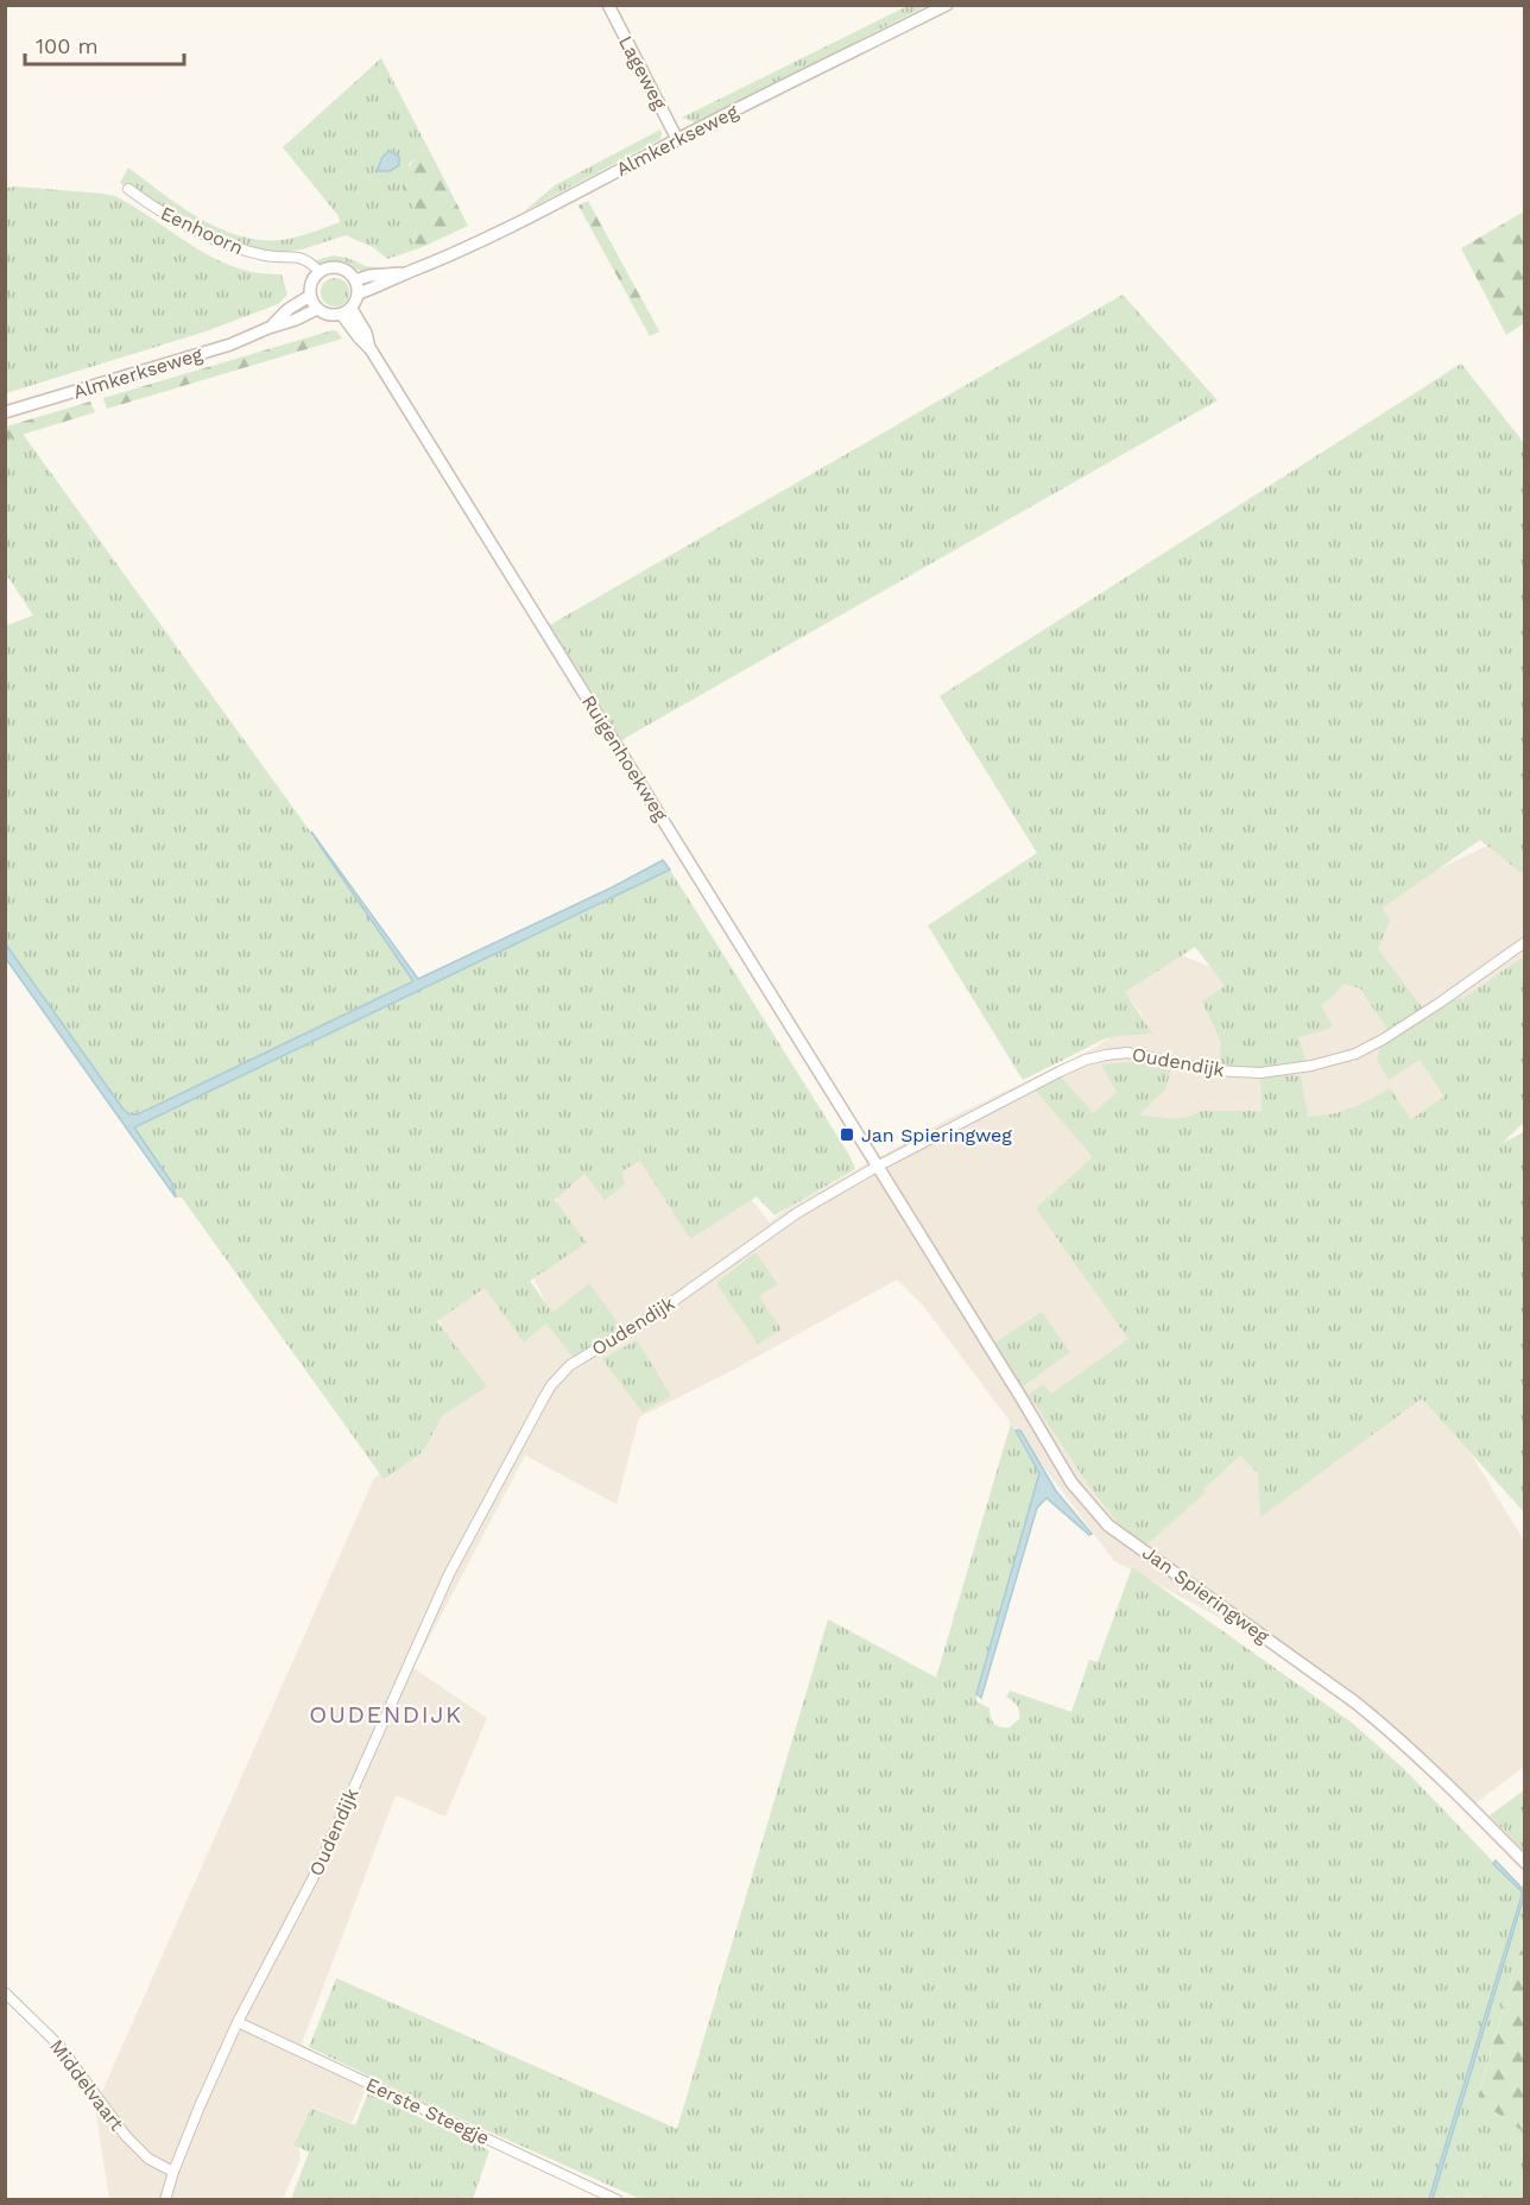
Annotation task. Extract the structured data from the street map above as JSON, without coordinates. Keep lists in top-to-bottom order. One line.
{"streets":{"street":["Lageweg","Almkerkseweg","Eenhoorn","Ruigenhoekweg","Oudendijk","Jan Spieringweg","Middelvaart","Eerste Steegje"]},"crossings":[["Lageweg","Almkerkseweg"],["Almkerkseweg","Eenhoorn"],["Almkerkseweg","Ruigenhoekweg"],["Eenhoorn","Ruigenhoekweg"],["Ruigenhoekweg","Oudendijk"],["Ruigenhoekweg","Jan Spieringweg"],["Oudendijk","Jan Spieringweg"],["Oudendijk","Middelvaart"],["Oudendijk","Eerste Steegje"]],"districts":["OUDENDIJK"],"places":{"transit":["Jan Spieringweg"]},"scale_bar":"100 m"}
